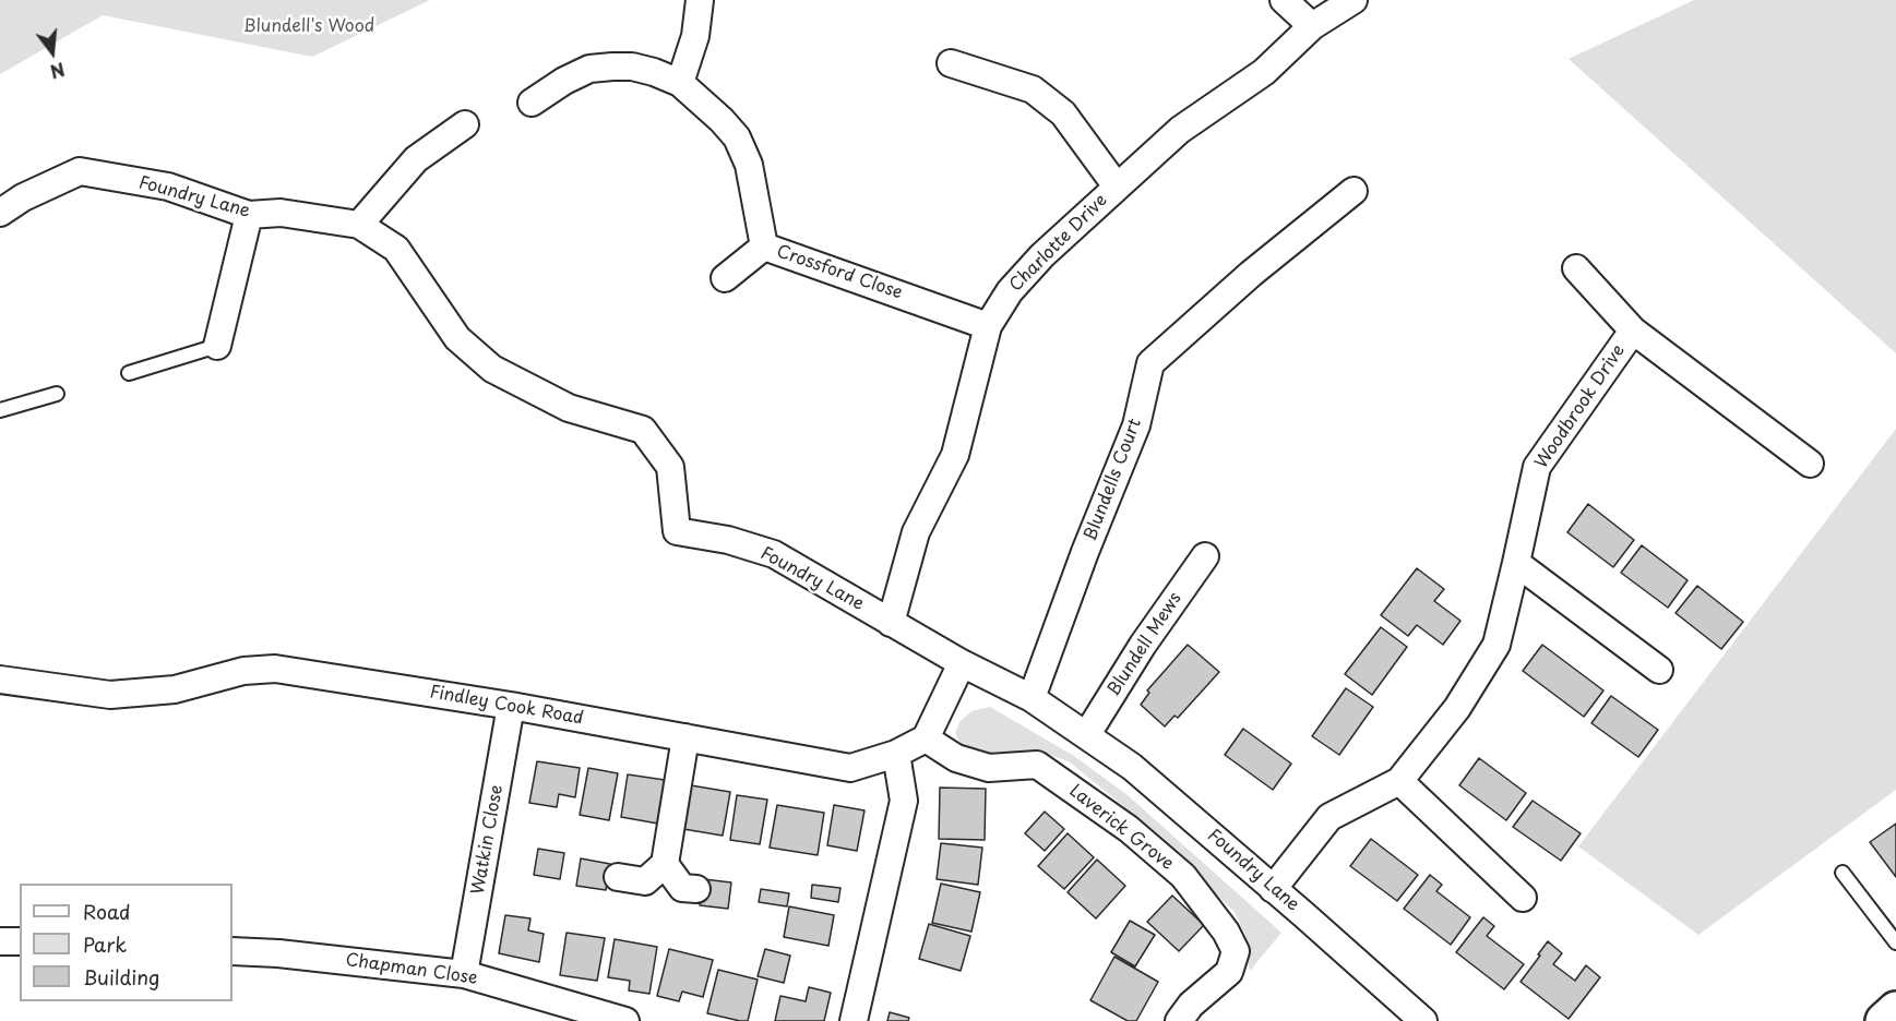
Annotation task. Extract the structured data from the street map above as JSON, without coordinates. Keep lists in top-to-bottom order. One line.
{"streets":{"street":["Foundry Lane","Charlotte Drive","Crossford Close","Woodbrook Drive","Blundells Court","Blundell Mews","Findley Cook Road","Laverick Grove","Watkin Close","Chapman Close"]},"crossings":[["Foundry Lane","Charlotte Drive"],["Foundry Lane","Woodbrook Drive"],["Foundry Lane","Blundells Court"],["Foundry Lane","Blundell Mews"],["Charlotte Drive","Crossford Close"],["Findley Cook Road","Laverick Grove"],["Findley Cook Road","Watkin Close"],["Watkin Close","Chapman Close"]],"parks":["Blundell's Wood"],"legend":["Road","Park","Building"],"north":"bottom"}
